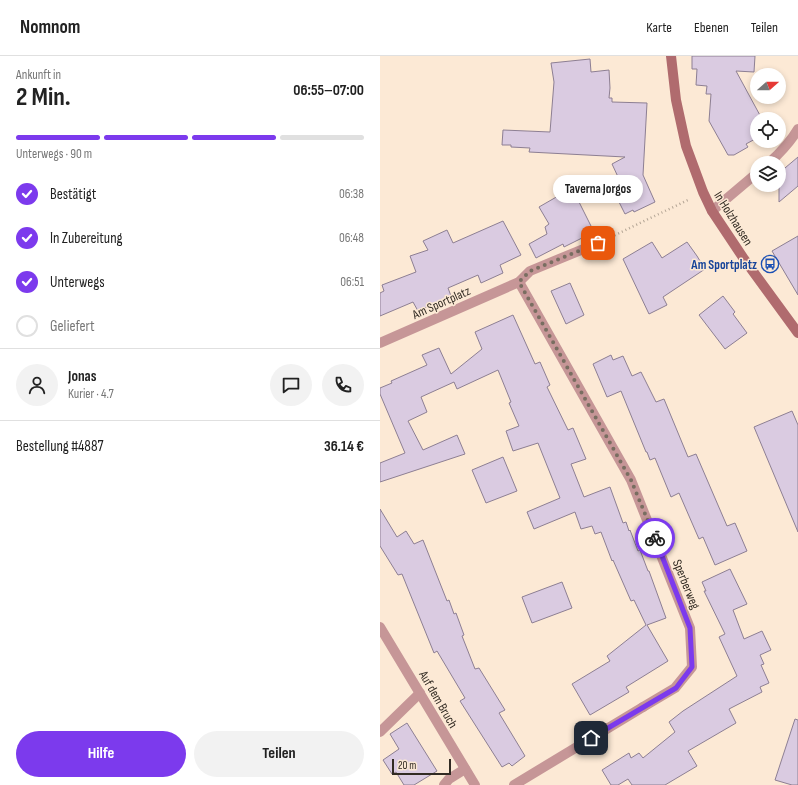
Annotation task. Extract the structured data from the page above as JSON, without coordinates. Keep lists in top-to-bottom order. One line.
{"streets":{"street":["In Holzhausen","Am Sportplatz","Sperberweg","Auf dem Bruch"]},"crossings":[["Am Sportplatz","Sperberweg"]],"places":{"other":["Taverna Jorgos"],"bus stop":["Am Sportplatz"]},"scale_bar":"20 m","north":"right","page":{"header":"Nomnom","nav":["Karte","Ebenen","Teilen"],"heading":["2 Min.","Ankunft in","06:55–07:00"],"panel":["Jonas","Kurier · 4.7","Bestellung #4887","36.14 €"],"bar":"Unterwegs · 90 m","list":[["Bestätigt","06:38"],["In Zubereitung","06:48"],["Unterwegs","06:51"],"Geliefert"],"bubble":"Taverna Jorgos","buttons":["Hilfe","Teilen"],"scale":"20 m"}}
